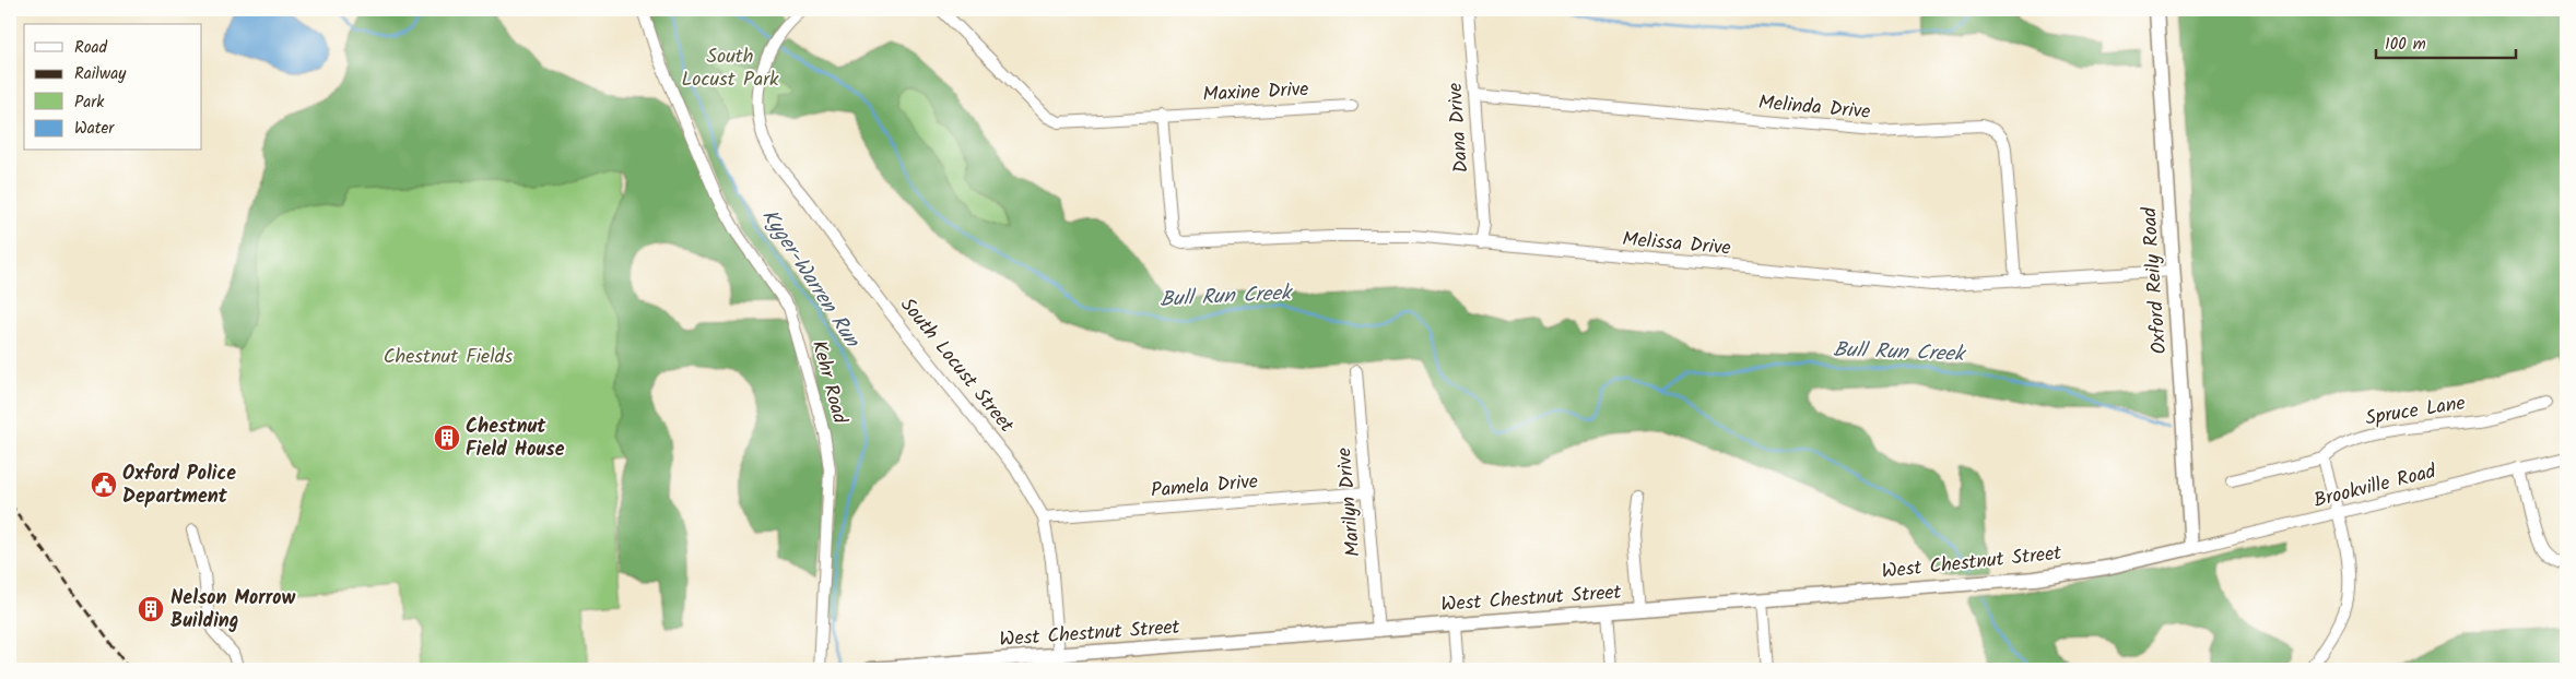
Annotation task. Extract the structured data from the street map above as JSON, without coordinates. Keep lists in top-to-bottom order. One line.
{"streets":{"main road":["Oxford Reily Road","West Chestnut Street"],"street":["Maxine Drive","Melinda Drive","Dana Drive","Melissa Drive","South Locust Street","Kehr Road","Spruce Lane","Pamela Drive","Brookville Road","Marilyn Drive"]},"crossings":[["Maxine Drive","Melissa Drive"],["Melinda Drive","Dana Drive"],["Melinda Drive","Melissa Drive"],["Dana Drive","Melissa Drive"],["Melissa Drive","Oxford Reily Road"],["Oxford Reily Road","Brookville Road"],["Oxford Reily Road","West Chestnut Street"],["South Locust Street","Pamela Drive"],["South Locust Street","West Chestnut Street"],["Pamela Drive","Marilyn Drive"],["Brookville Road","West Chestnut Street"],["Marilyn Drive","West Chestnut Street"]],"water":["Kyger-Warren Run","Bull Run Creek"],"parks":["South Locust Park","Chestnut Fields"],"places":{"building":["Chestnut Field House","Nelson Morrow Building"],"public building":["Oxford Police Department"]},"legend":["Road","Railway","Park","Water"],"scale_bar":"100 m"}
